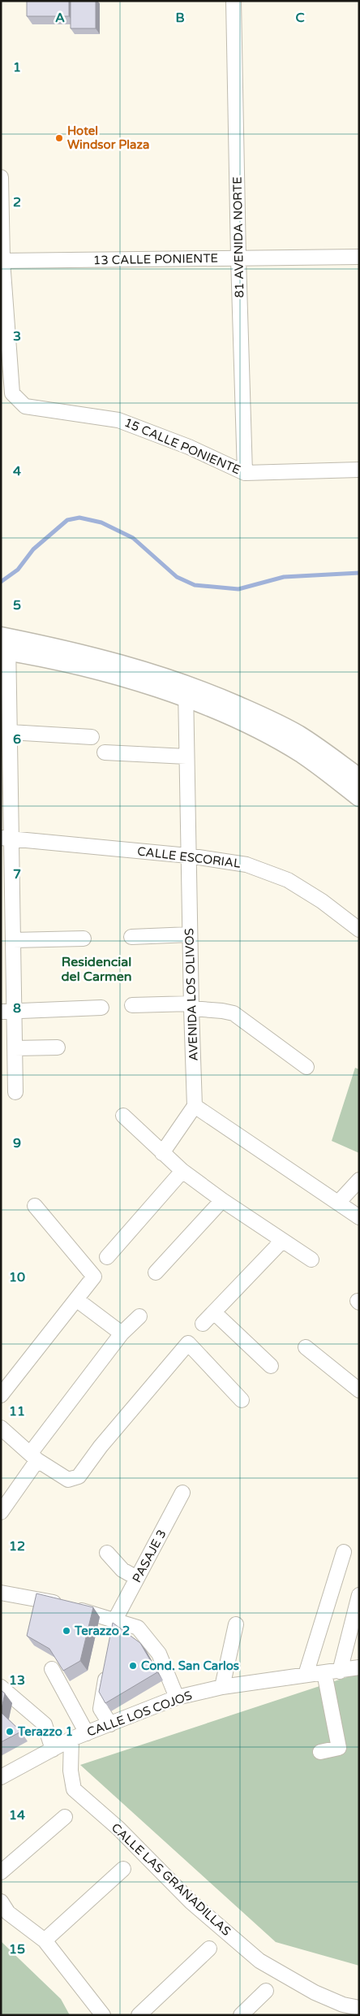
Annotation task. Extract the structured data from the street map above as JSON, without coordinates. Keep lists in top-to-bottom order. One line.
{"streets":{"street":["81 AVENIDA NORTE","13 CALLE PONIENTE","15 CALLE PONIENTE","CALLE ESCORIAL","AVENIDA LOS OLIVOS","PASAJE 3","CALLE LOS COJOS","CALLE LAS GRANADILLAS"]},"crossings":[["81 AVENIDA NORTE","13 CALLE PONIENTE"],["81 AVENIDA NORTE","15 CALLE PONIENTE"],["13 CALLE PONIENTE","15 CALLE PONIENTE"],["CALLE ESCORIAL","AVENIDA LOS OLIVOS"],["CALLE LOS COJOS","CALLE LAS GRANADILLAS"]],"districts":["Residencial del Carmen"],"places":["Hotel Windsor Plaza","Terazzo 2","Cond. San Carlos","Terazzo 1"],"grid":{"columns":["A","B","C"],"rows":["1","2","3","4","5","6","7","8","9","10","11","12","13","14","15"]}}
